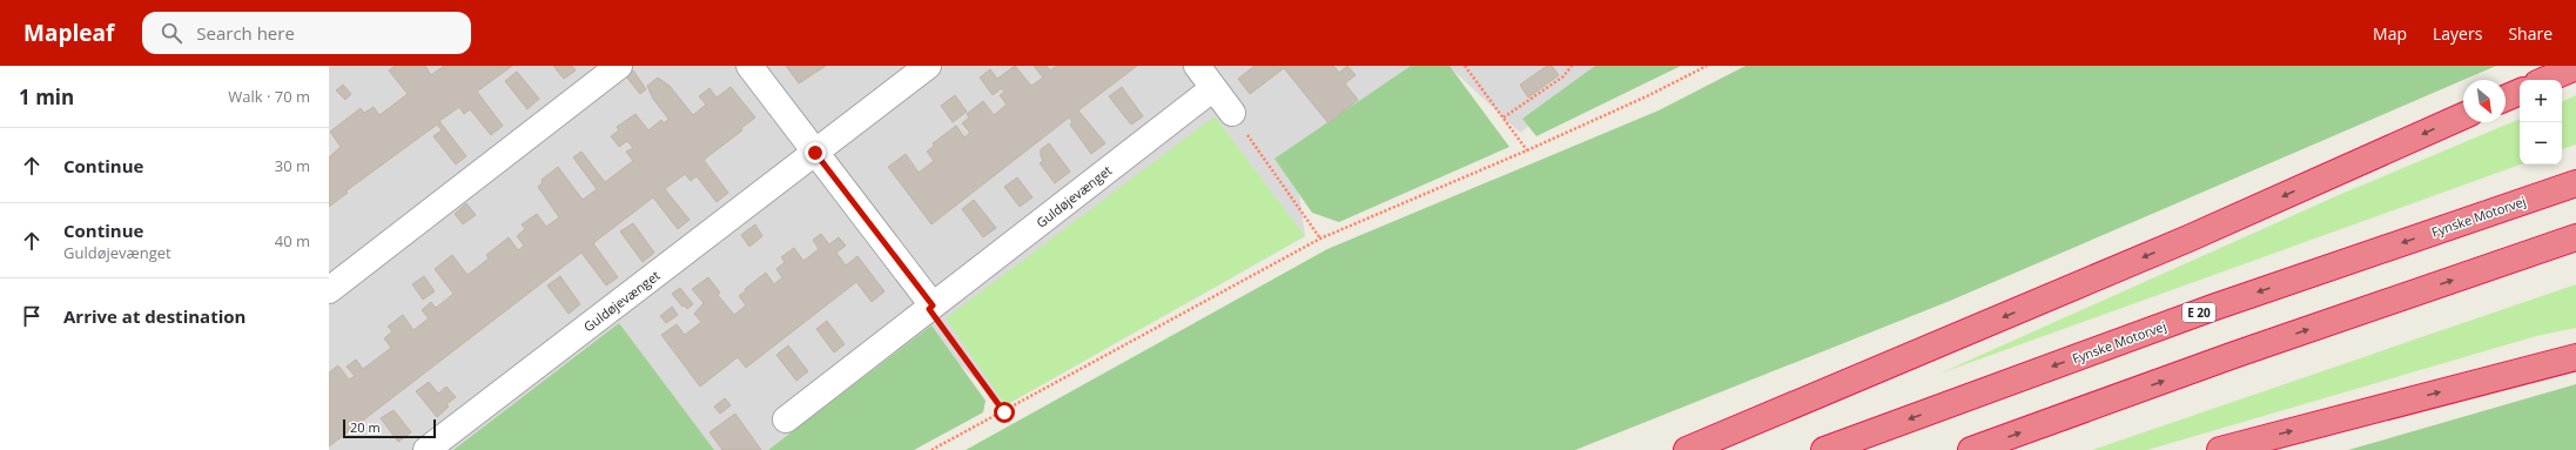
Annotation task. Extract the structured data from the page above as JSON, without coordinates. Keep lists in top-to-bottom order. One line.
{"streets":{"highway":["Fynske Motorvej","E 20"],"street":["Guldøjevænget"]},"scale_bar":"20 m","north":"bottom right","page":{"header":"Mapleaf","search":"Search here","nav":["Map","Layers","Share"],"heading":["1 min","Walk · 70 m"],"map_buttons":["+","−"],"list":[["Continue","30 m"],["Continue","Guldøjevænget","40 m"],"Arrive at destination"],"scale":"20 m"}}
